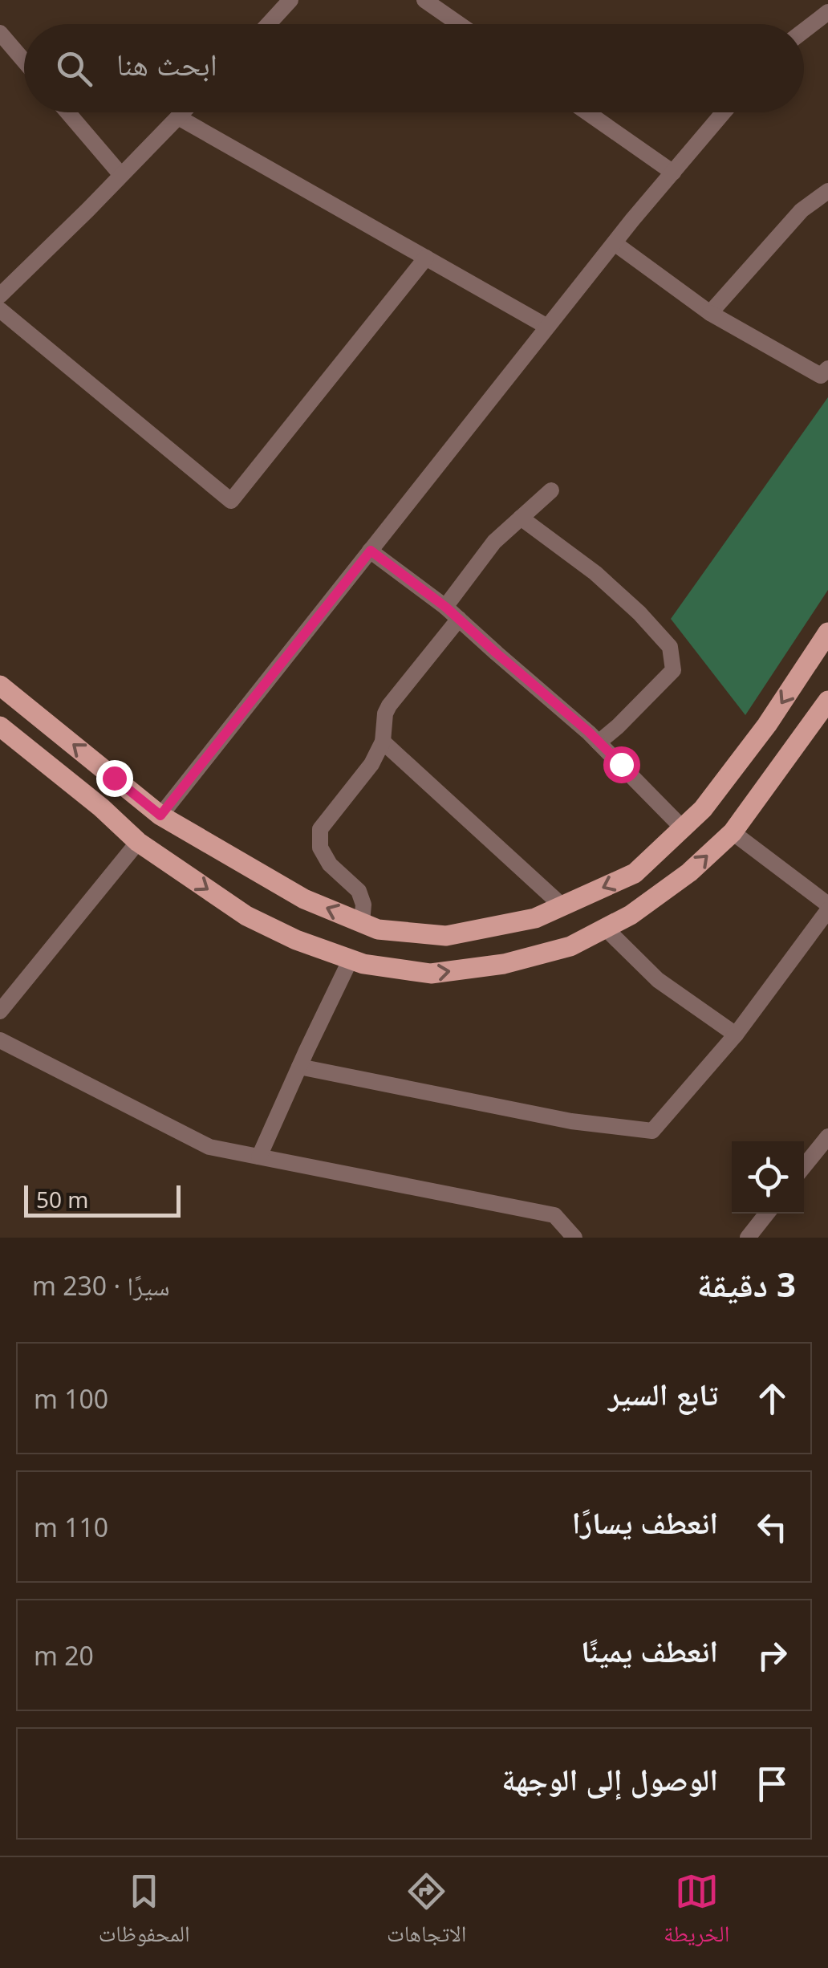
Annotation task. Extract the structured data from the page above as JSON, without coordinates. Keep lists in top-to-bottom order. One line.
{"scale_bar":"50 m","page":{"search":"ابحث هنا","scale":"50 m","heading":["3 دقيقة","سيرًا · 230 m"],"list":[["تابع السير","100 m"],["انعطف يسارًا","110 m"],["انعطف يمينًا","20 m"],"الوصول إلى الوجهة"],"nav":["الخريطة","الاتجاهات","المحفوظات"]}}
